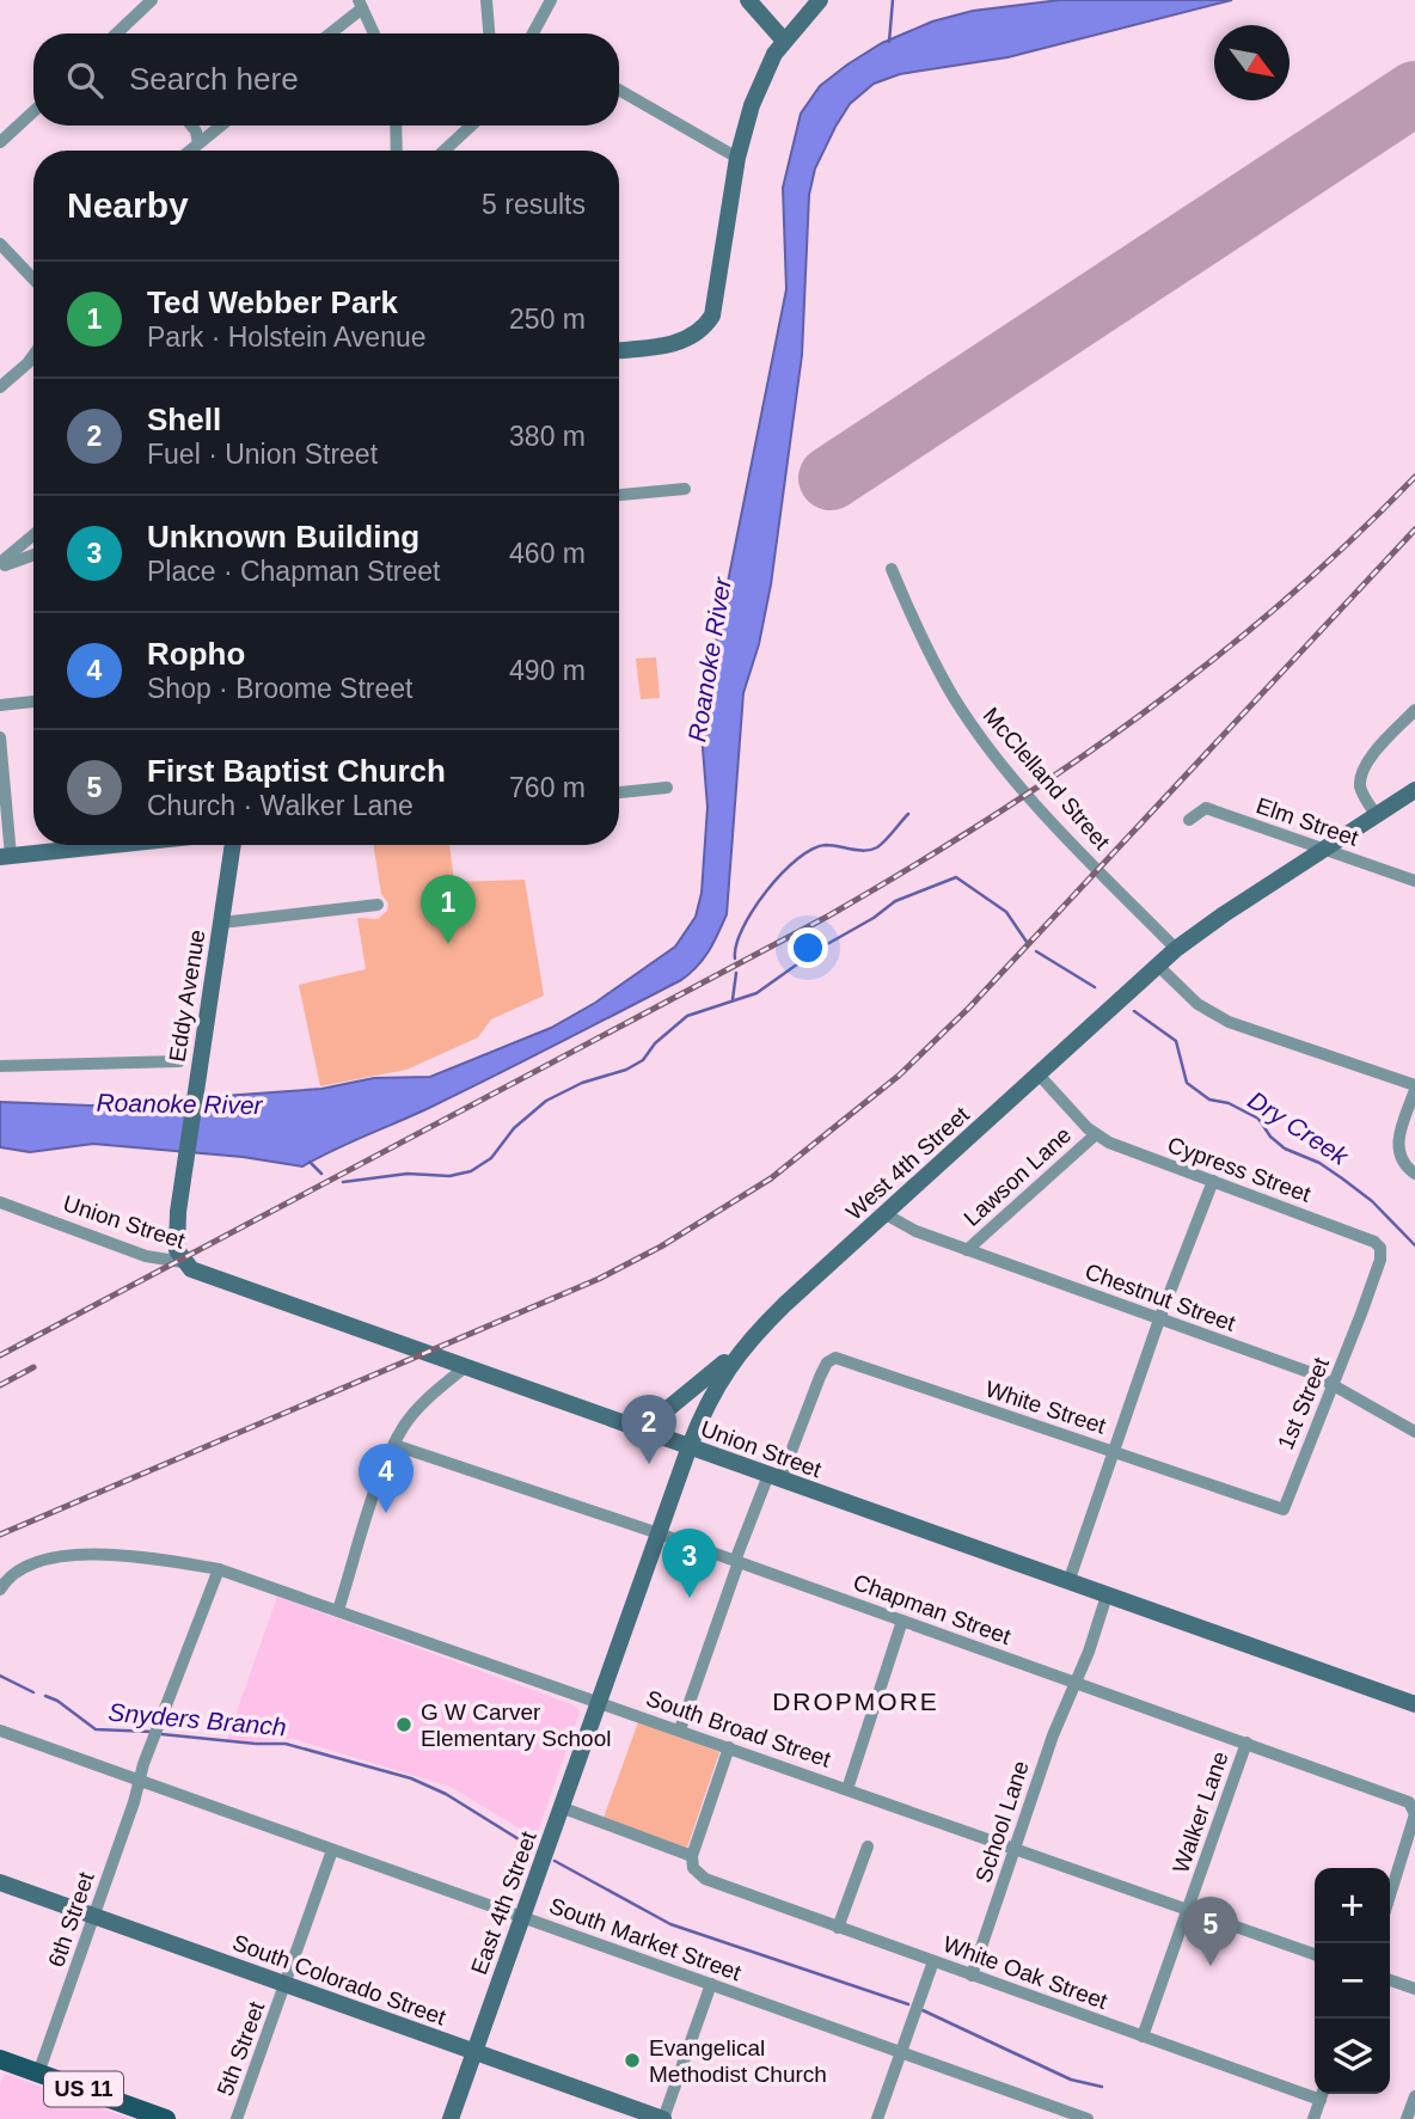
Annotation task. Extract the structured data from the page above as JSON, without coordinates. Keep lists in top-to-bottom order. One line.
{"streets":{"main road":["US 11"],"street":["McClelland Street","Elm Street","Eddy Avenue","West 4th Street","Cypress Street","Lawson Lane","Union Street","Chestnut Street","1st Street","White Street","Chapman Street","South Broad Street","Walker Lane","School Lane","East 4th Street","6th Street","South Market Street","White Oak Street","South Colorado Street","5th Street"]},"crossings":[["McClelland Street","West 4th Street"],["Elm Street","West 4th Street"],["Eddy Avenue","Union Street"],["West 4th Street","Cypress Street"],["West 4th Street","Union Street"],["West 4th Street","Chestnut Street"],["West 4th Street","Chapman Street"],["West 4th Street","South Broad Street"],["West 4th Street","East 4th Street"],["Cypress Street","Lawson Lane"],["Cypress Street","1st Street"],["Lawson Lane","Chestnut Street"],["Union Street","White Street"],["Union Street","School Lane"],["Chestnut Street","1st Street"],["1st Street","White Street"],["White Street","Chapman Street"],["White Street","South Broad Street"],["Chapman Street","Walker Lane"],["Chapman Street","School Lane"],["South Broad Street","Walker Lane"],["South Broad Street","School Lane"],["South Broad Street","East 4th Street"],["South Broad Street","6th Street"],["Walker Lane","White Oak Street"],["School Lane","White Oak Street"],["East 4th Street","South Market Street"],["East 4th Street","South Colorado Street"],["6th Street","South Market Street"],["6th Street","South Colorado Street"],["6th Street","US 11"],["South Market Street","5th Street"],["South Colorado Street","5th Street"]],"districts":["DROPMORE"],"water":["Roanoke River","Dry Creek","Snyders Branch"],"places":["G W Carver Elementary School","Evangelical Methodist Church"],"north":"bottom right","page":{"search":"Search here","heading":["Nearby","5 results"],"list":[{"mark":"1","name":"Ted Webber Park","note":"Park · Holstein Avenue","value":"250 m"},{"mark":"2","name":"Shell","note":"Fuel · Union Street","value":"380 m"},{"mark":"3","name":"Unknown Building","note":"Place · Chapman Street","value":"460 m"},{"mark":"4","name":"Ropho","note":"Shop · Broome Street","value":"490 m"},{"mark":"5","name":"First Baptist Church","note":"Church · Walker Lane","value":"760 m"}],"pins":["1","2","4","3","5"],"map_buttons":["+","−"]}}
